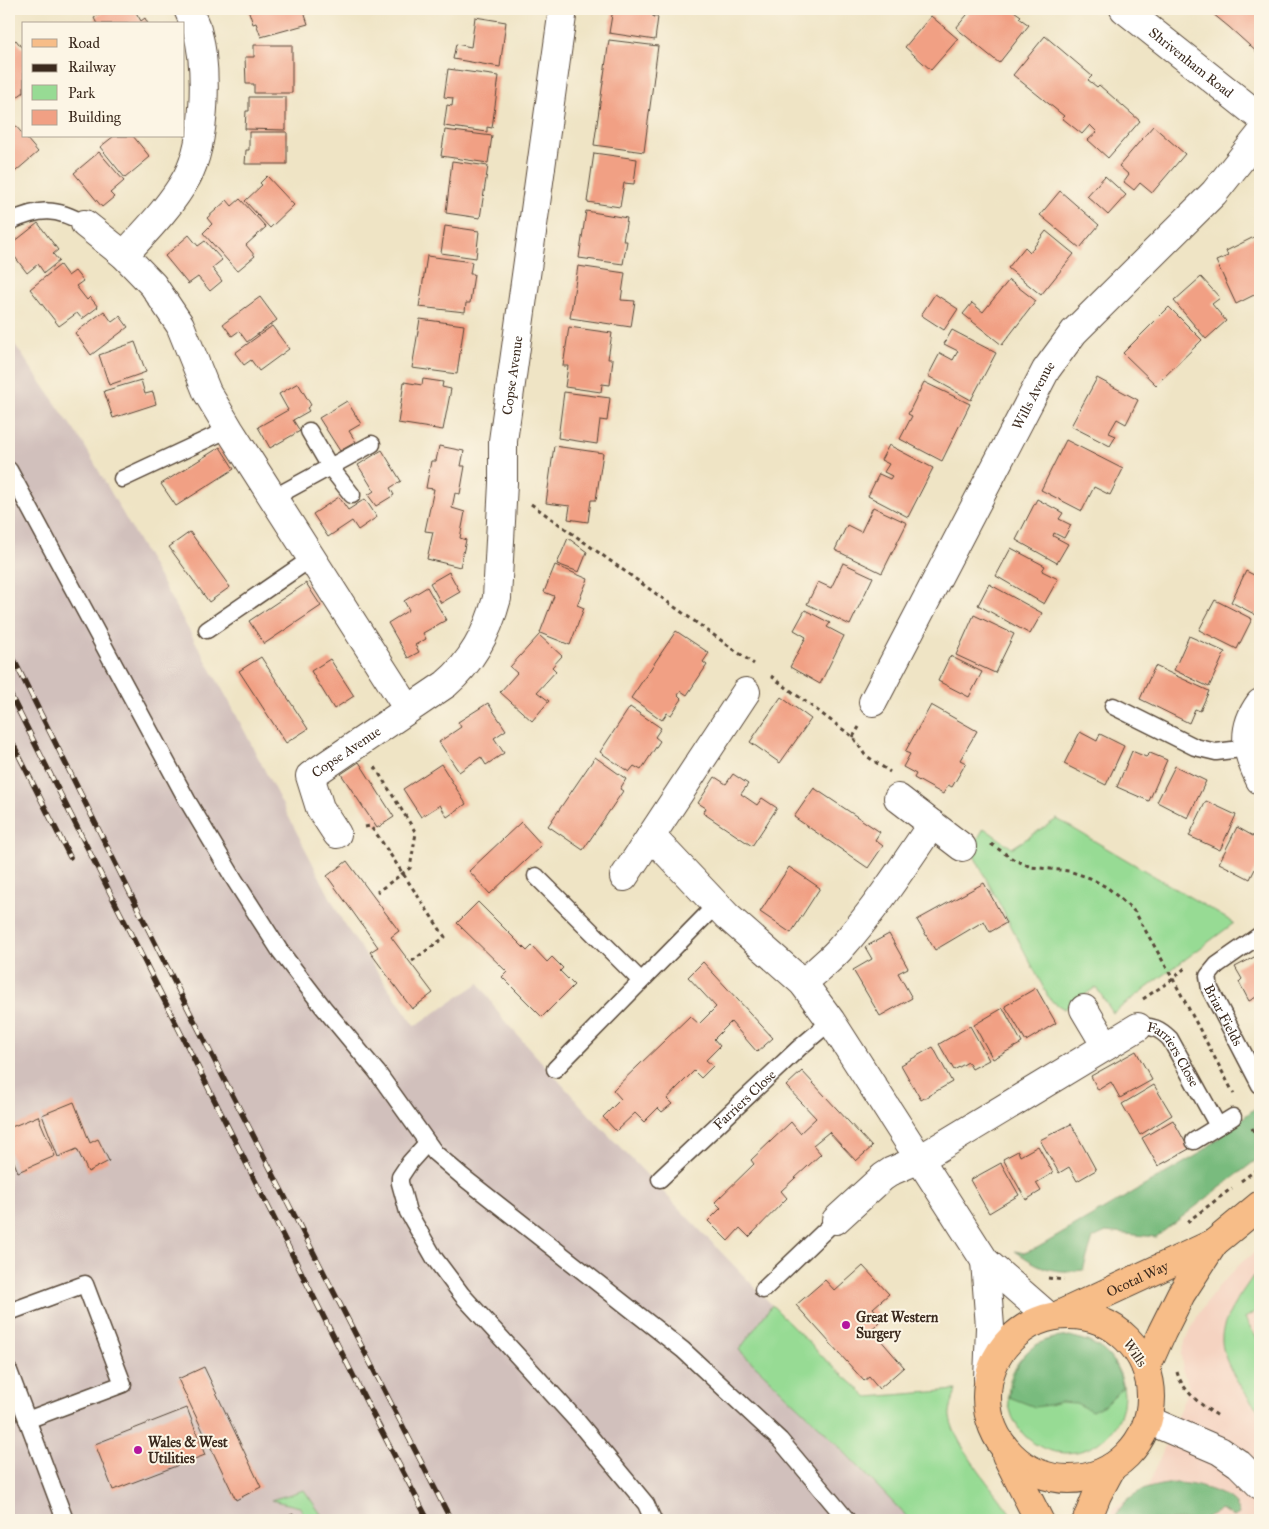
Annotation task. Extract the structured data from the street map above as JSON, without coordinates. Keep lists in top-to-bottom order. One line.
{"streets":{"main road":["Ocotal Way","Wills"],"street":["Shrivenham Road","Copse Avenue","Wills Avenue","Farriers Close"],"lane":["Briar Fields"]},"crossings":[["Ocotal Way","Wills"]],"places":["Great Western Surgery","Wales & West Utilities"],"legend":["Road","Railway","Park","Building"]}
